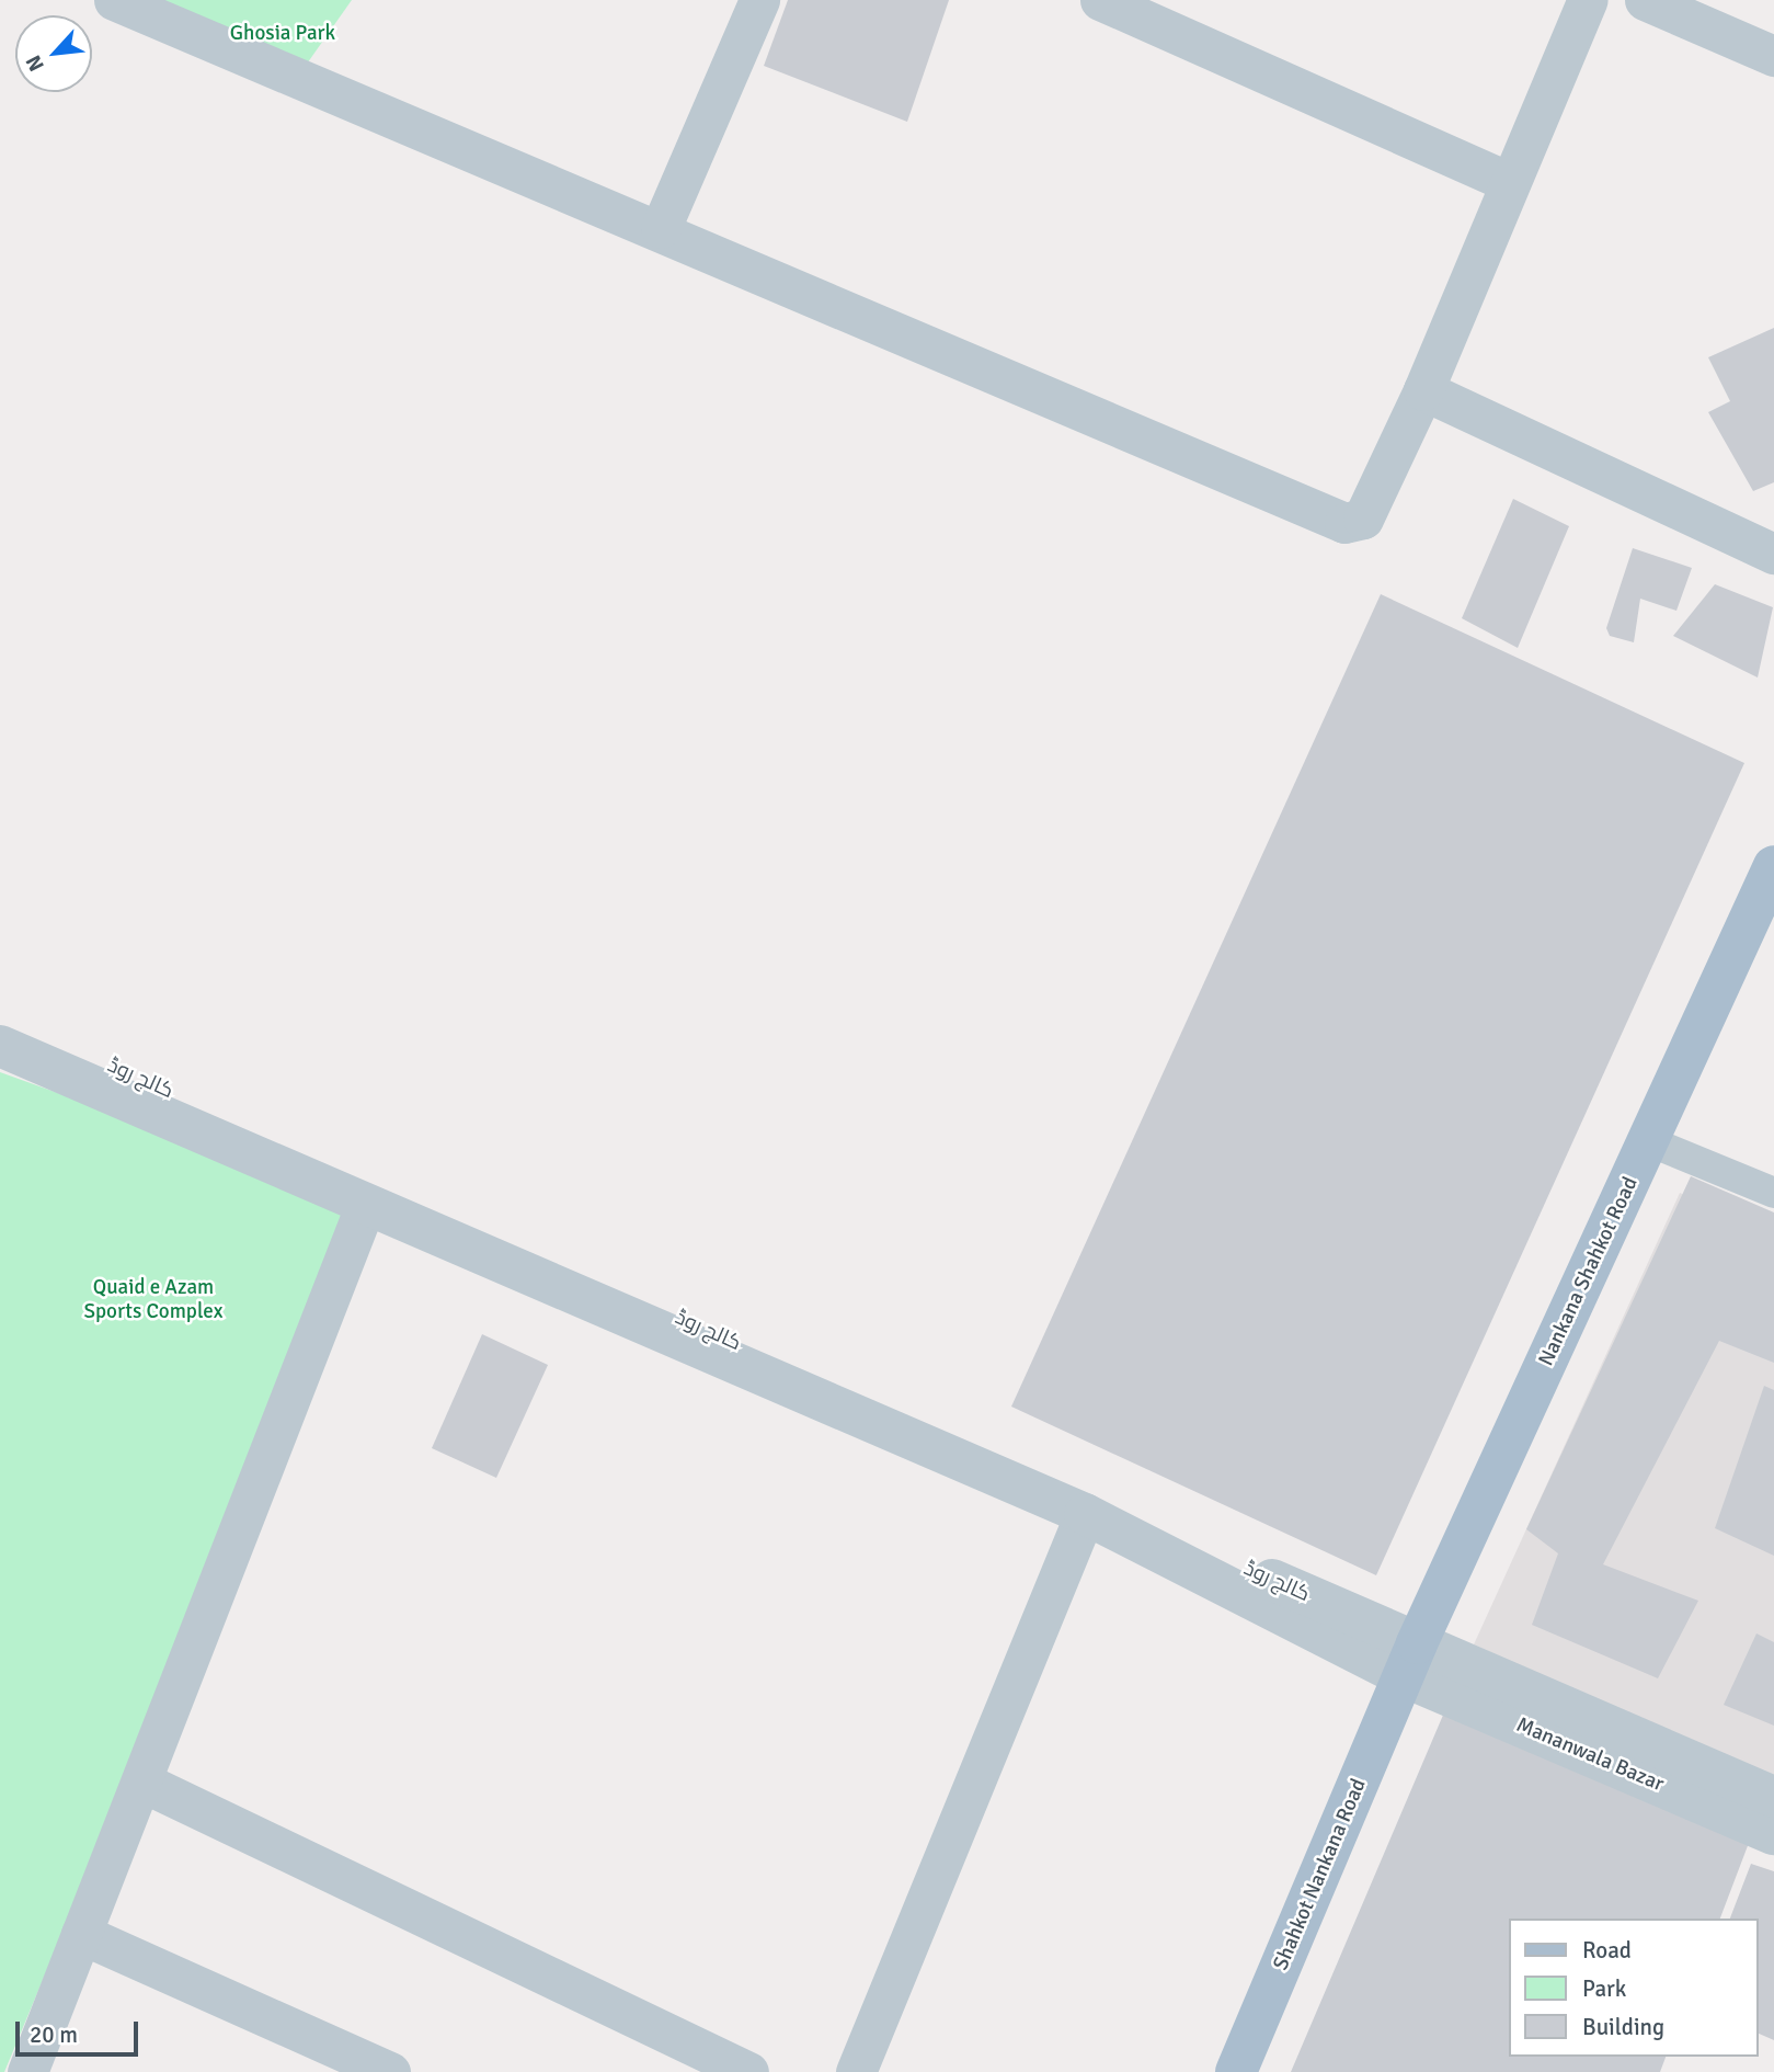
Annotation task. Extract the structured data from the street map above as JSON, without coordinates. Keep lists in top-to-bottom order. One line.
{"streets":{"main road":["Nankana Shahkot Road","Shahkot Nankana Road"],"street":["کالج روڈ","Mananwala Bazar"]},"crossings":[["کالج روڈ","Nankana Shahkot Road"],["کالج روڈ","Mananwala Bazar"],["کالج روڈ","Shahkot Nankana Road"],["Nankana Shahkot Road","Mananwala Bazar"],["Nankana Shahkot Road","Shahkot Nankana Road"],["Mananwala Bazar","Shahkot Nankana Road"]],"parks":["Ghosia Park","Quaid e Azam Sports Complex"],"legend":["Road","Park","Building"],"scale_bar":"20 m","north":"bottom left"}
